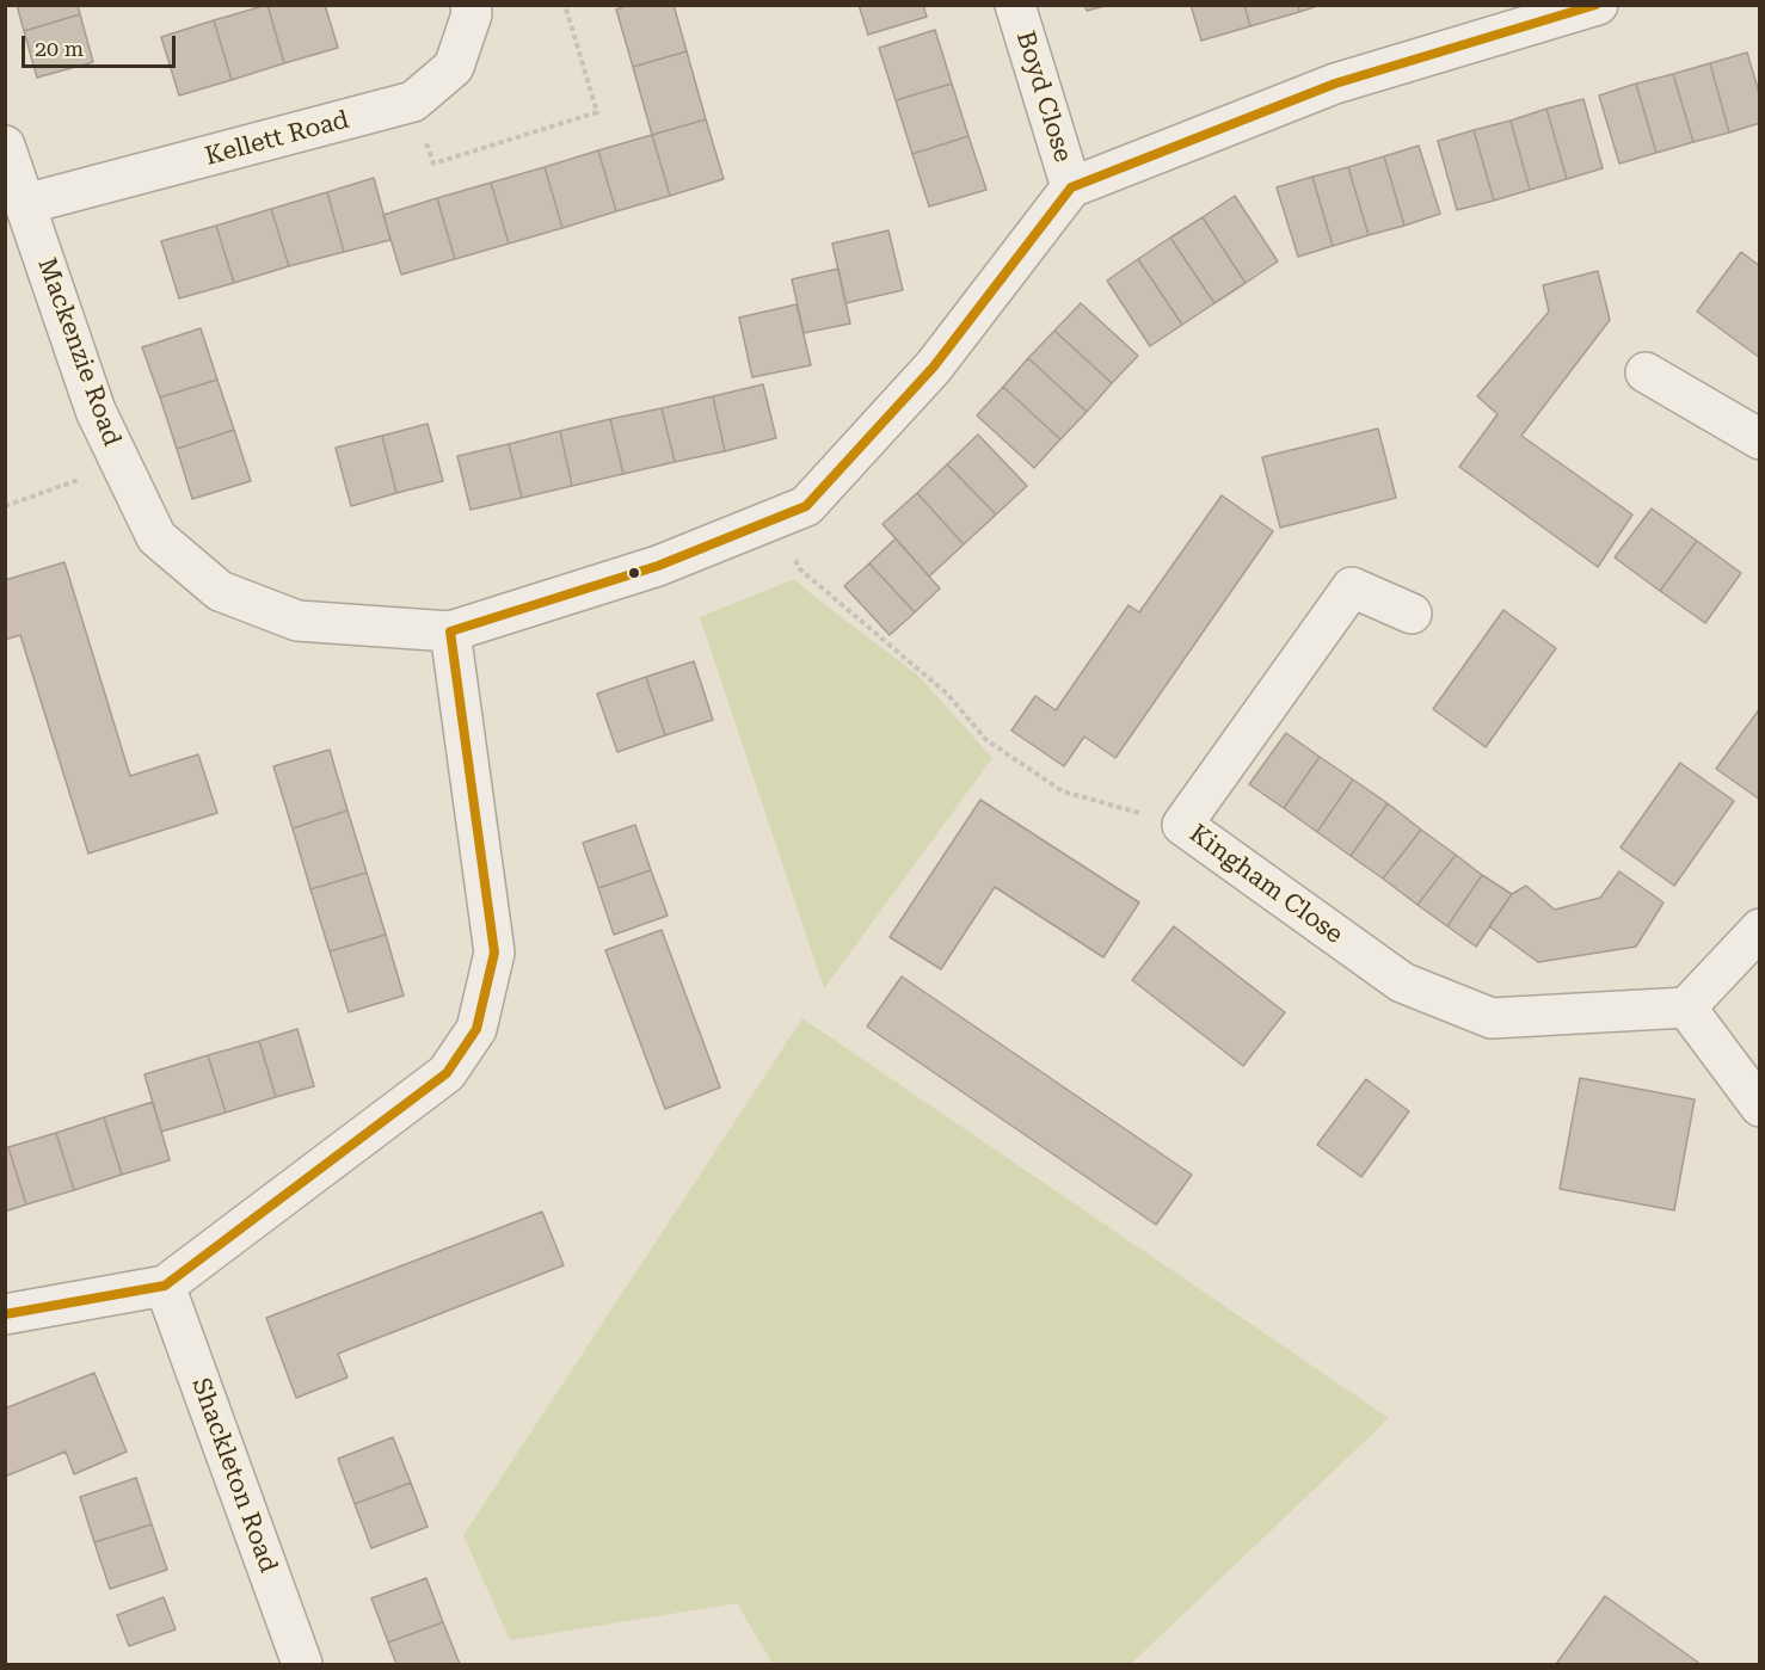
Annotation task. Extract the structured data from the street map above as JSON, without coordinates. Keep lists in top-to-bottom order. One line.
{"streets":{"street":["Boyd Close","Kellett Road","Mackenzie Road","Kingham Close","Shackleton Road"]},"crossings":[["Kellett Road","Mackenzie Road"]],"scale_bar":"20 m"}
